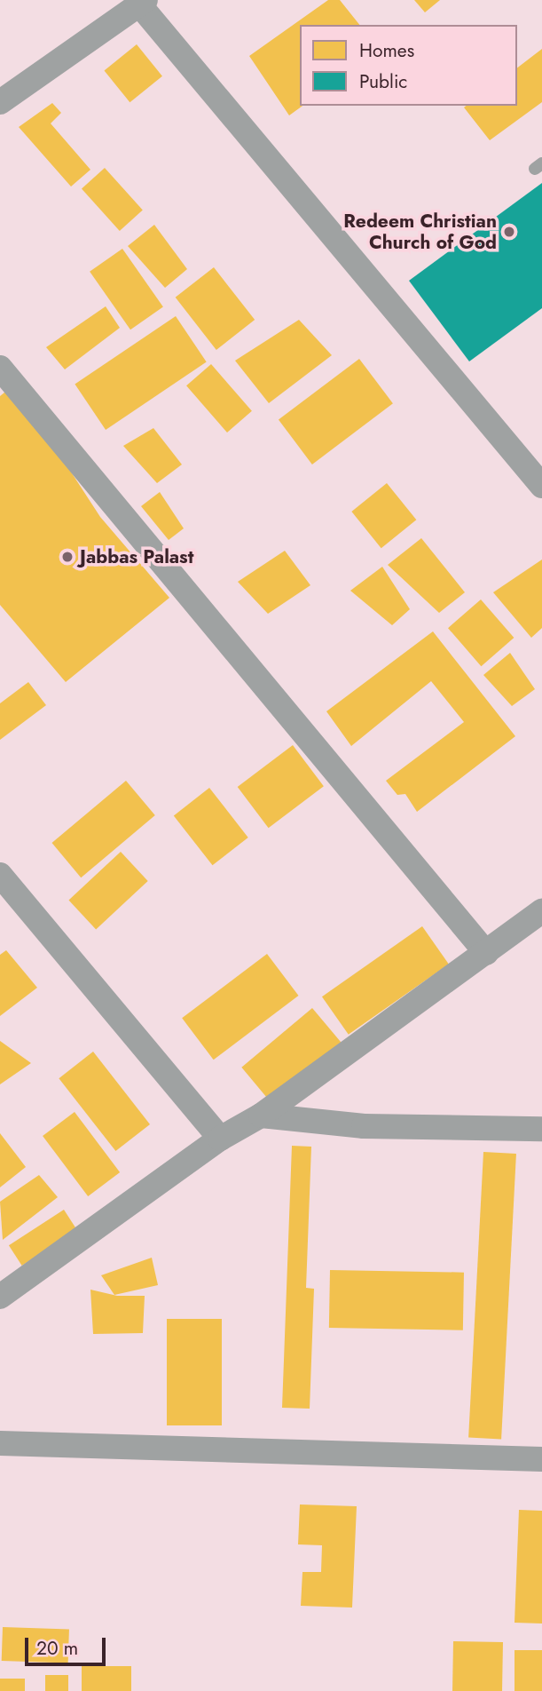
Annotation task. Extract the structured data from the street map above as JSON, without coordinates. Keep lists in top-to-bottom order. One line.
{"places":["Redeem Christian Church of God","Jabbas Palast"],"legend":["Homes","Public"],"scale_bar":"20 m"}
